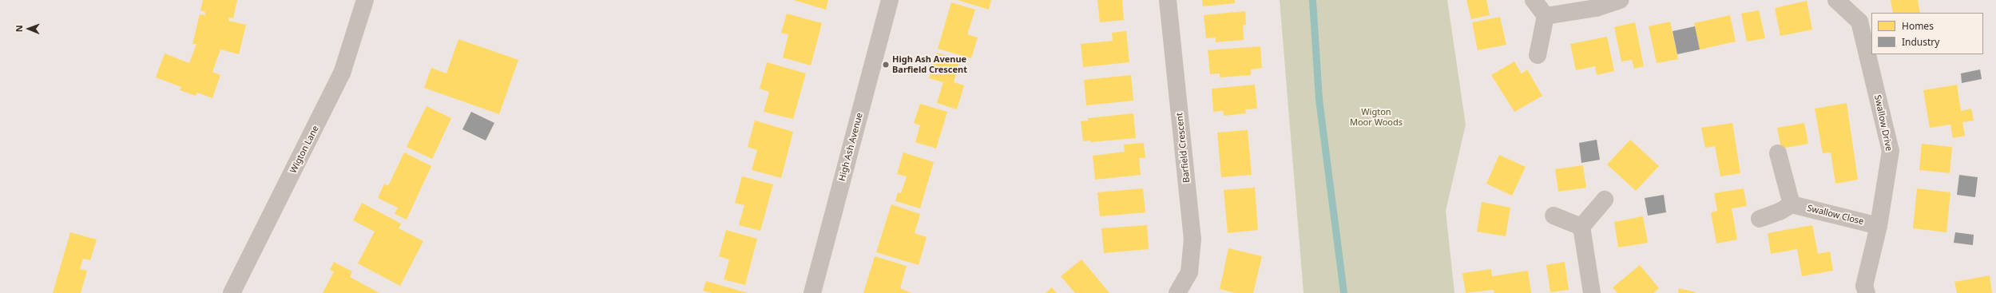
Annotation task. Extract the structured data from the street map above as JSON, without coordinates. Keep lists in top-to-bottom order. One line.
{"streets":{"street":["Swallow Drive","High Ash Avenue","Barfield Crescent","Wigton Lane","Swallow Close"]},"crossings":[["Swallow Drive","Swallow Close"]],"parks":["Wigton Moor Woods"],"places":["High Ash Avenue Barfield Crescent"],"legend":["Homes","Industry"],"north":"left"}
